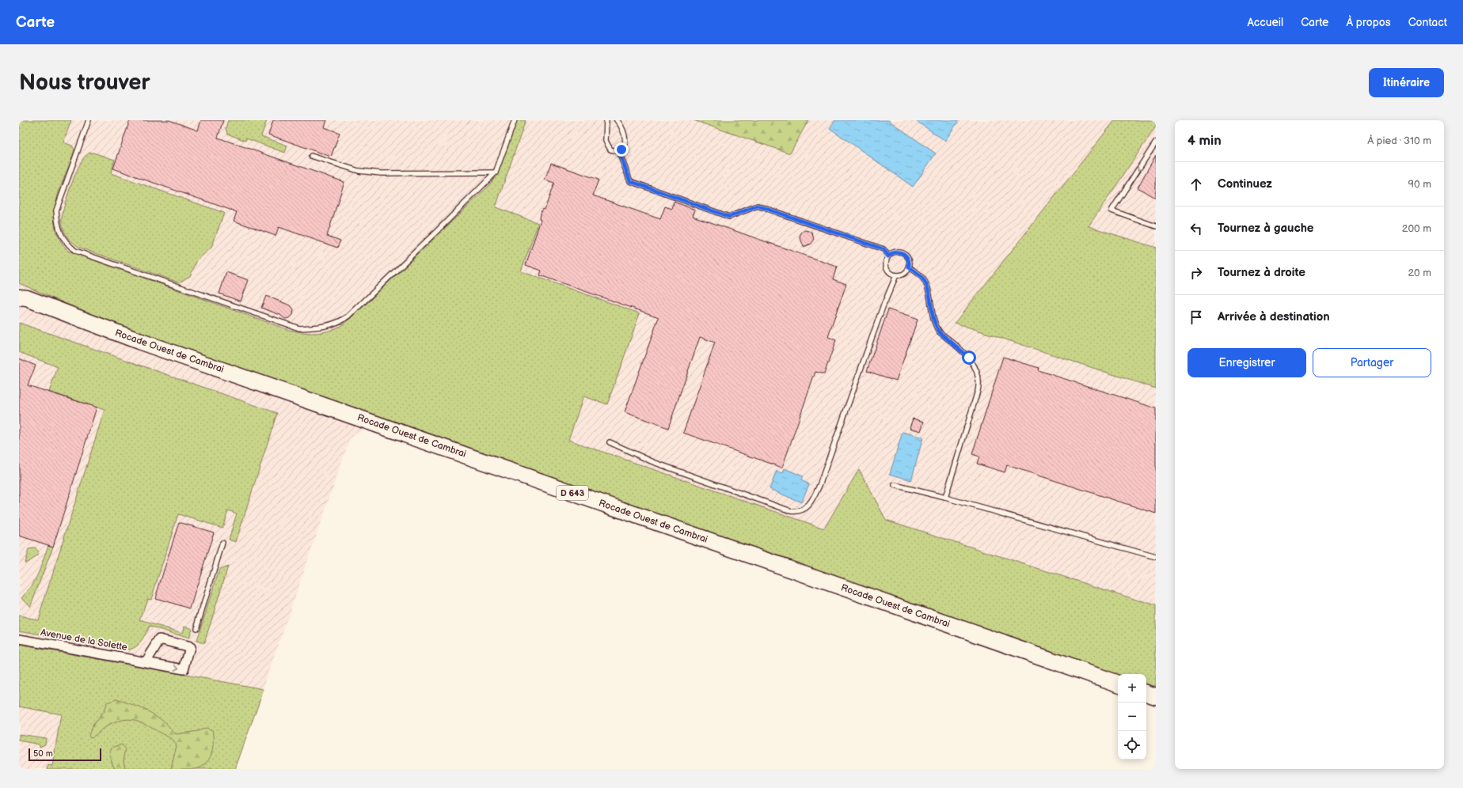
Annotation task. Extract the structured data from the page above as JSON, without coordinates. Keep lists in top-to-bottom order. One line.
{"streets":{"highway":["Rocade Ouest de Cambrai","D 643"],"street":["Avenue de la Solette"]},"scale_bar":"50 m","page":{"header":"Carte","nav":["Accueil","Carte","À propos","Contact"],"buttons":["Itinéraire",["Enregistrer","Partager"]],"title":"Nous trouver","heading":["4 min","À pied · 310 m"],"list":[["Continuez","90 m"],["Tournez à gauche","200 m"],["Tournez à droite","20 m"],"Arrivée à destination"],"map_buttons":["+","−"],"scale":"50 m"}}
